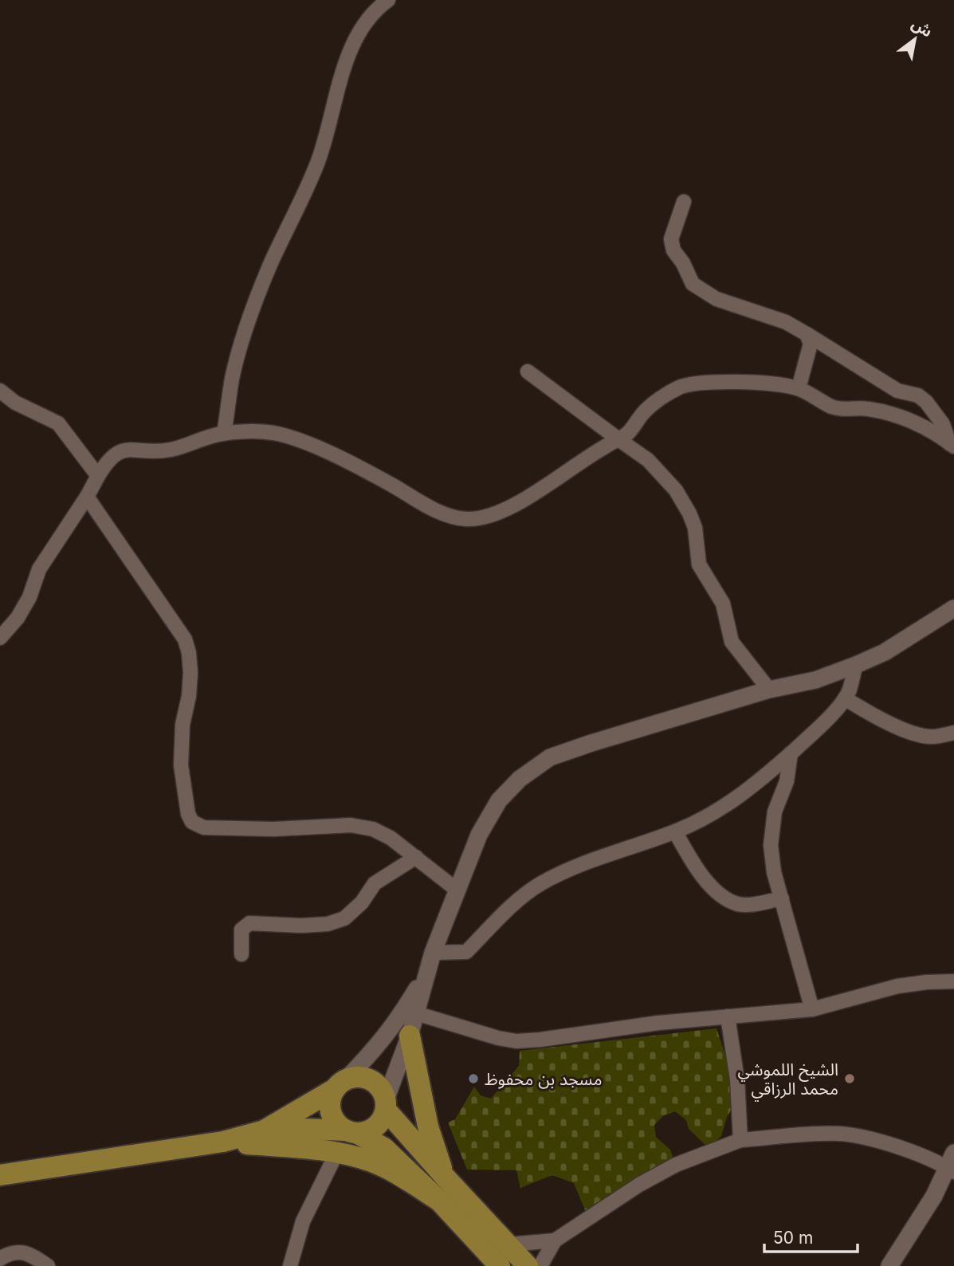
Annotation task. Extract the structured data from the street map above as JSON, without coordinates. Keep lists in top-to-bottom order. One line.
{"places":["مسجد بن محفوظ","الشيخ اللموشي محمد الرزاقي"],"scale_bar":"50 m","north":"top right"}
